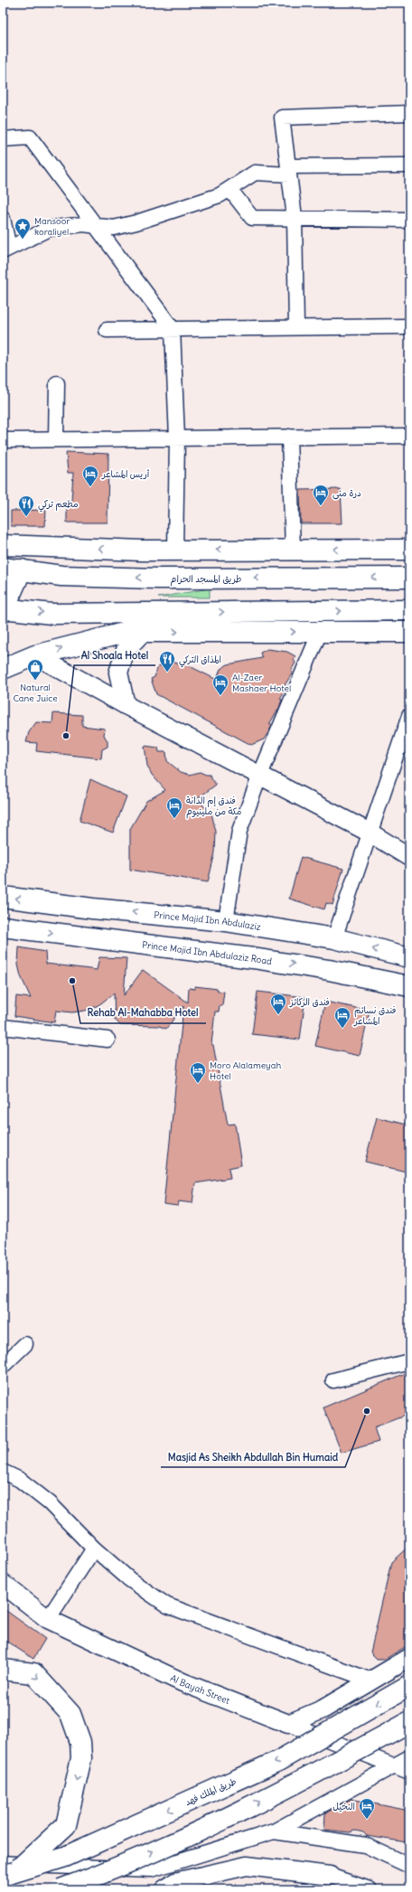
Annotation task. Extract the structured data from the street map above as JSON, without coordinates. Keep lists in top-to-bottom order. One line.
{"streets":{"main road":["طريق المسجد الحرام","Prince Majid Ibn Abdulaziz","Prince Majid Ibn Abdulaziz Road","طريق الملك فهد"],"street":["Al Bayah Street"]},"one_way":["Prince Majid Ibn Abdulaziz","Prince Majid Ibn Abdulaziz Road"],"places":{"place":["Mansoor koraliyel"],"hotel":["أريس المشاعر","درة منى","Al-Zaer Mashaer Hotel","فندق إم الدانة مكة من ملينيوم","فندق الركائز","فندق نسائم المشاعر","Moro Alalameyah Hotel","النخيل"],"restaurant":["مطعم تركي","المذاق التركي"],"shop":["Natural Cane Juice"],"other":["Al Shoala Hotel","Rehab Al-Mahabba Hotel","Masjid As Sheikh Abdullah Bin Humaid"]}}
